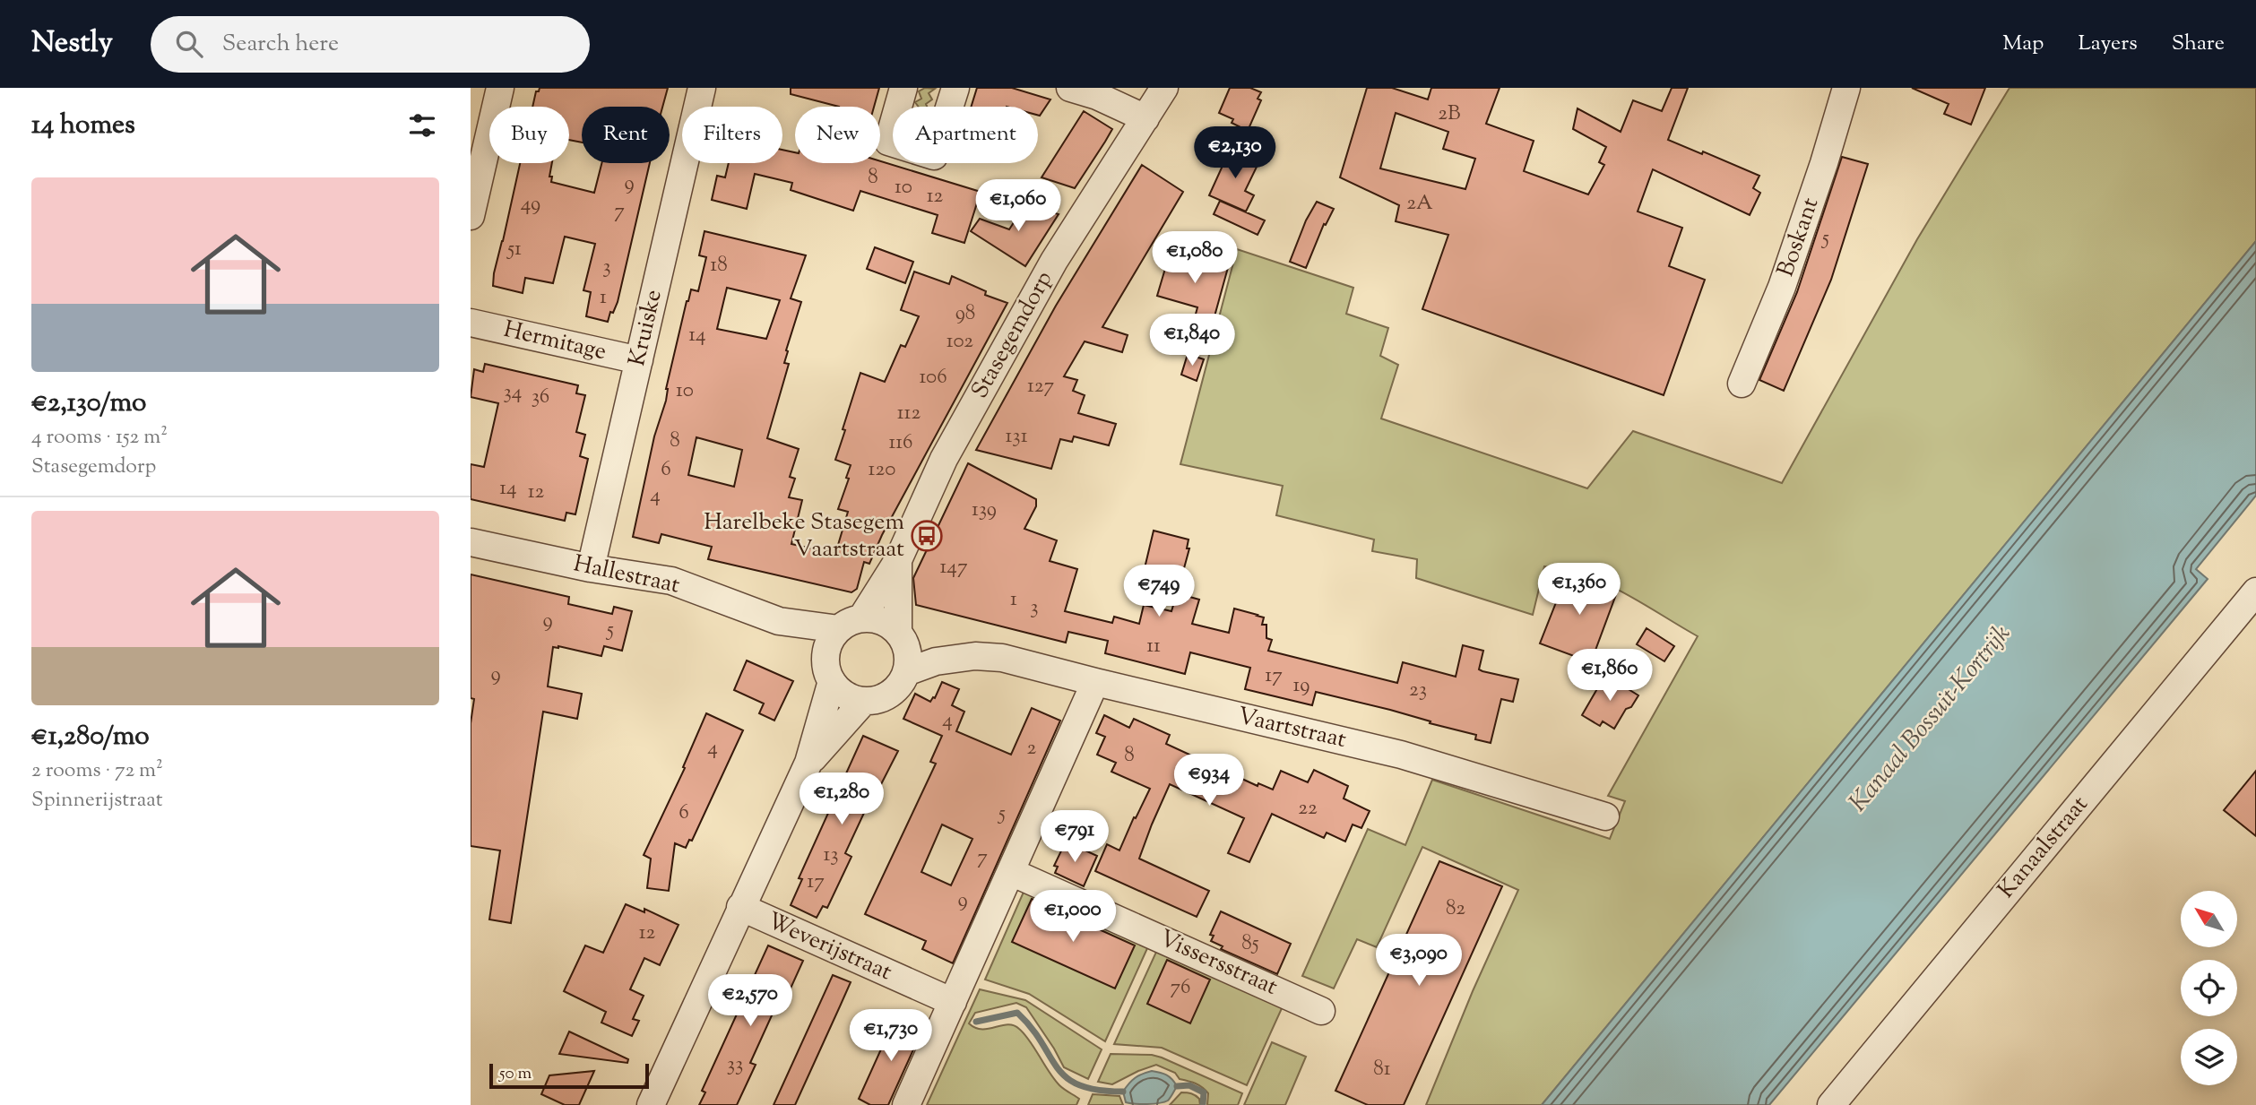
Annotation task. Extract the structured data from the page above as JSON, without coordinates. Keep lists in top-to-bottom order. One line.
{"streets":{"street":["Boskant","Kruiske","Stasegemdorp","Hermitage","Hallestraat","Vaartstraat","Kanaalstraat","Weverijstraat","Vissersstraat"]},"crossings":[["Kruiske","Hermitage"],["Kruiske","Hallestraat"],["Stasegemdorp","Hallestraat"],["Stasegemdorp","Vaartstraat"],["Hallestraat","Vaartstraat"]],"water":["Kanaal Bossuit-Kortrijk"],"places":{"bus stop":["Harelbeke Stasegem Vaartstraat"]},"house_numbers":["2B","8","9","10","12","2A","49","7","5","51","18","3","1","98","14","102","106","127","10","34","36","112","131","8","116","6","120","14","12","4","139","147","1","3","9","5","11","9","17","19","23","4","4","2","8","22","6","5","13","7","17","9","82","12","85","76","33","81"],"scale_bar":"50 m","north":"top left","page":{"header":"Nestly","search":"Search here","nav":["Map","Layers","Share"],"heading":"14 homes","chip":["Buy","Rent","Filters","New","Apartment"],"price":["€2,130","€1,060","€1,080","€1,840","€1,360","€749","€1,860","€934","€1,280","€791","€1,000","€3,090","€2,570","€1,730"],"list":[{"name":"€2,130/mo","note":"4 rooms · 152 m² · Stasegemdorp"},{"name":"€1,280/mo","note":"2 rooms · 72 m² · Spinnerijstraat"}],"scale":"50 m"}}
